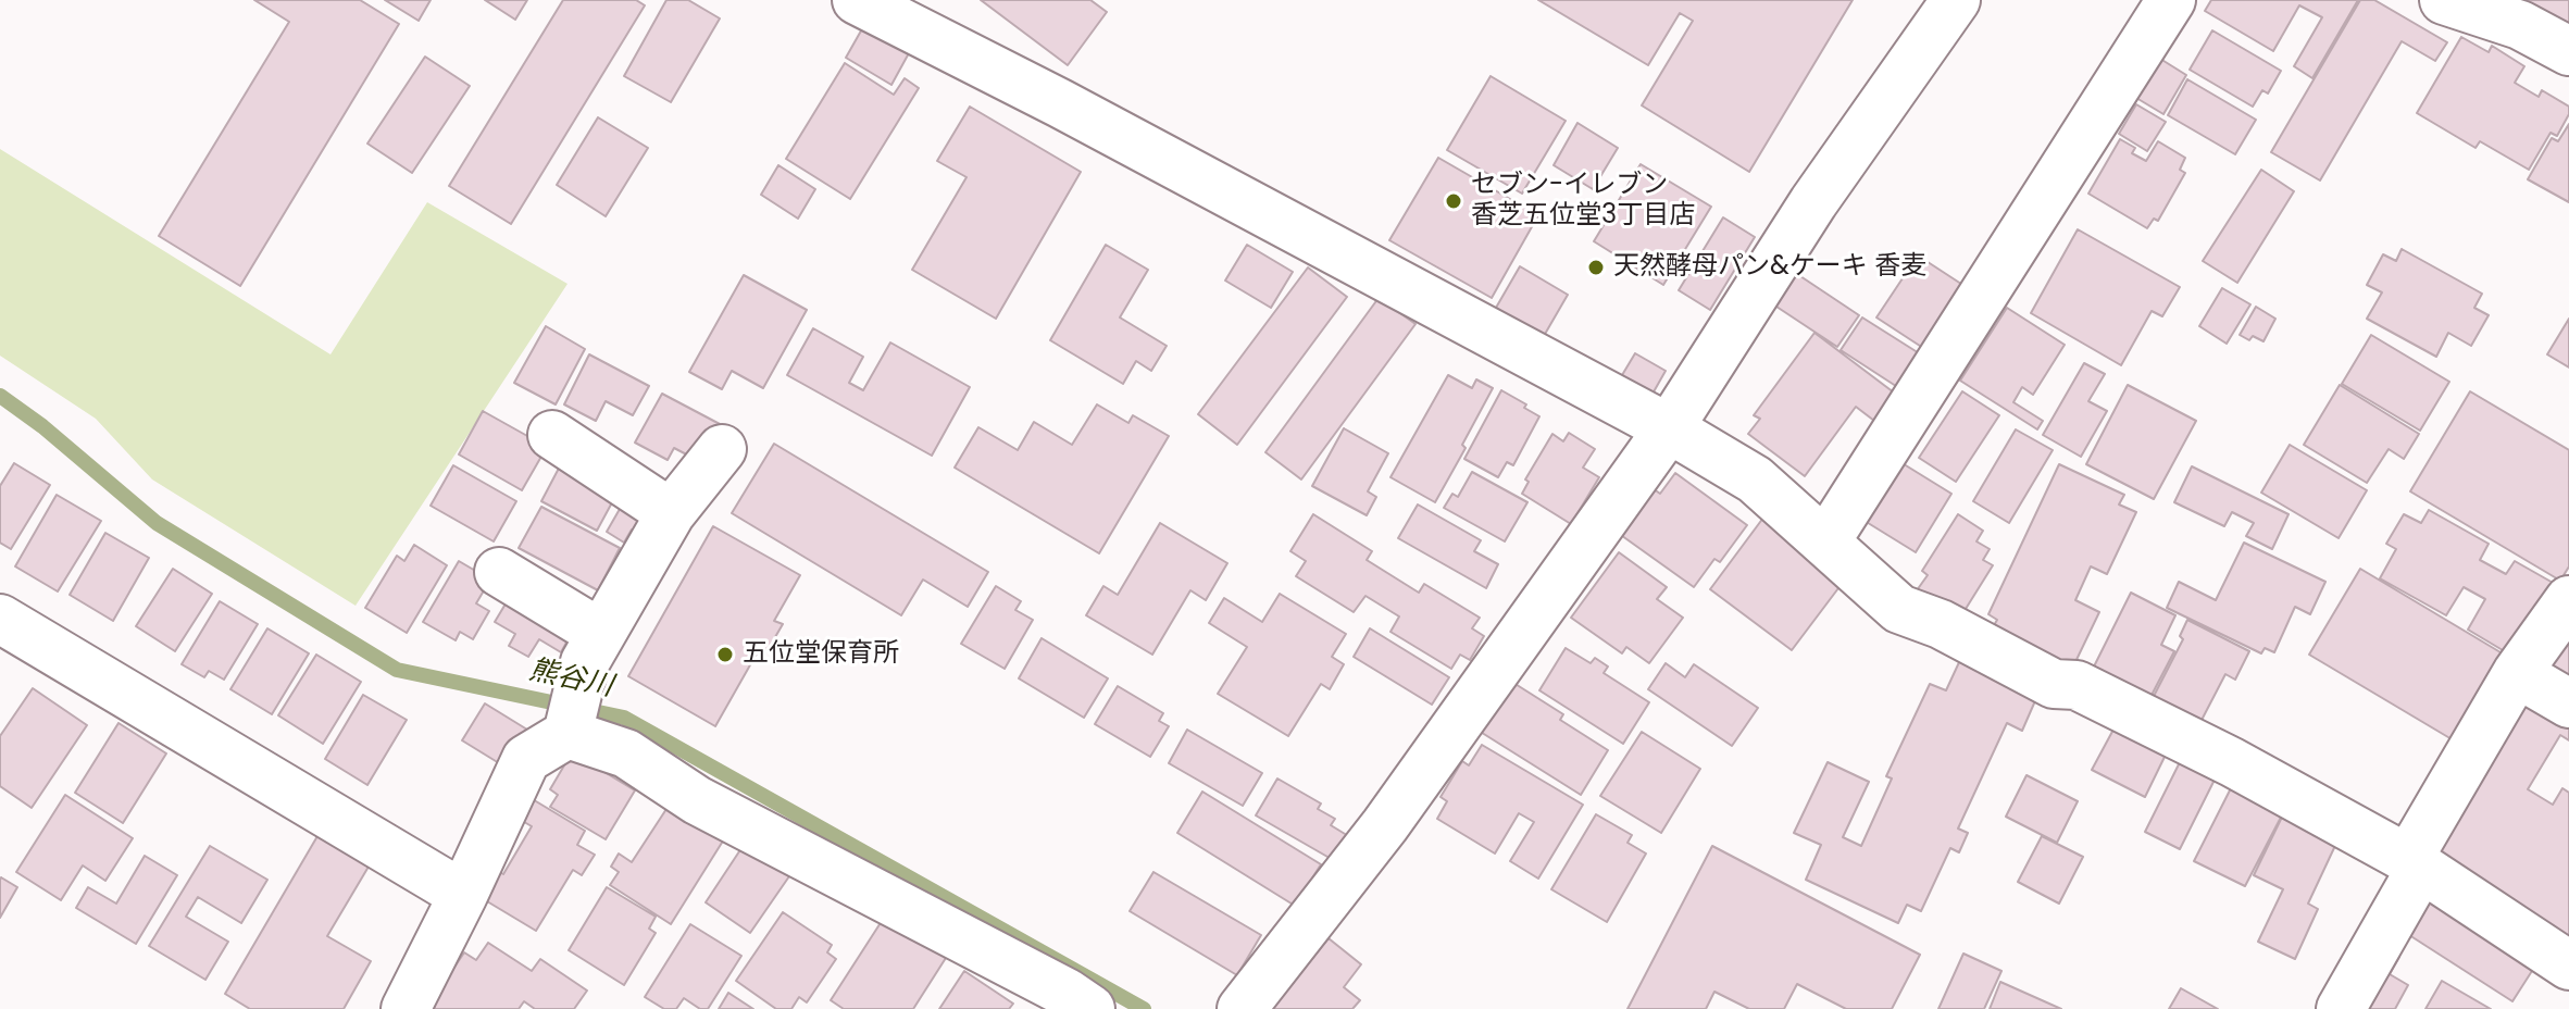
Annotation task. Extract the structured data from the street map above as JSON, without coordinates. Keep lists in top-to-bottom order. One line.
{"water":["熊谷川"],"places":["セブン-イレブン 香芝五位堂3丁目店","天然酵母パン&ケーキ 香麦","五位堂保育所"]}
